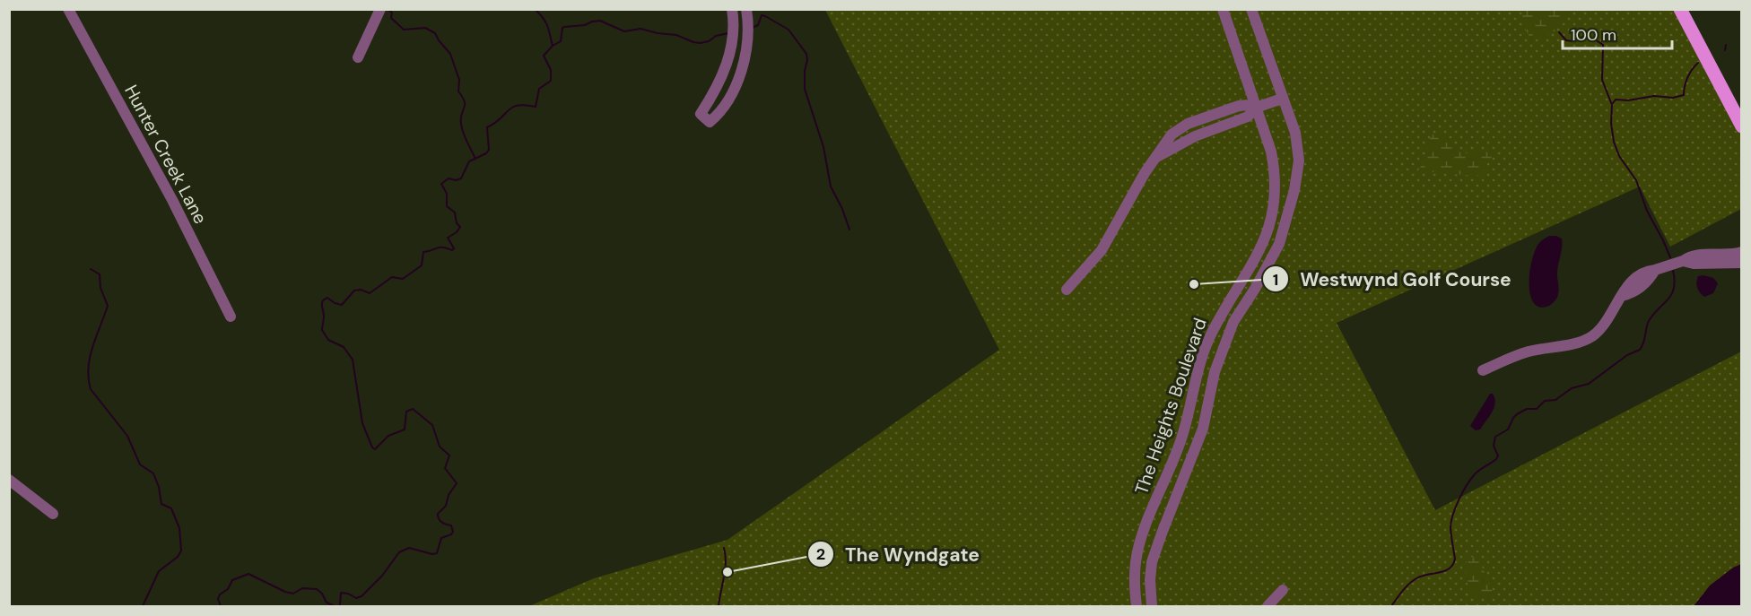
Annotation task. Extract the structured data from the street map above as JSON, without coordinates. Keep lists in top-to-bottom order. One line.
{"streets":{"street":["Hunter Creek Lane","The Heights Boulevard"]},"places":["Westwynd Golf Course","The Wyndgate"],"scale_bar":"100 m"}
